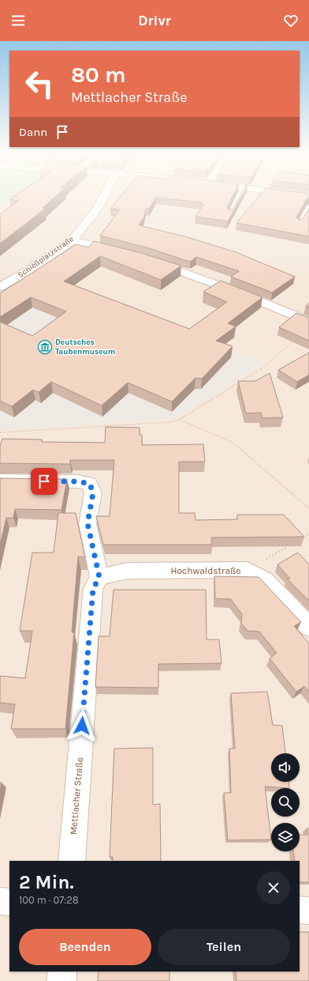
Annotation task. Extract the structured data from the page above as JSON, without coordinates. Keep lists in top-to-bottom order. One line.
{"streets":{"street":["Schießplatzstraße","Hochwaldstraße","Mettlacher Straße"]},"crossings":[["Hochwaldstraße","Mettlacher Straße"]],"places":{"museum":["Deutsches Taubenmuseum"]},"page":{"header":"Drivr","turn":["80 m","Mettlacher Straße"],"then":"Dann","heading":["2 Min.","100 m · 07:28"],"buttons":["Beenden","Teilen"]}}
